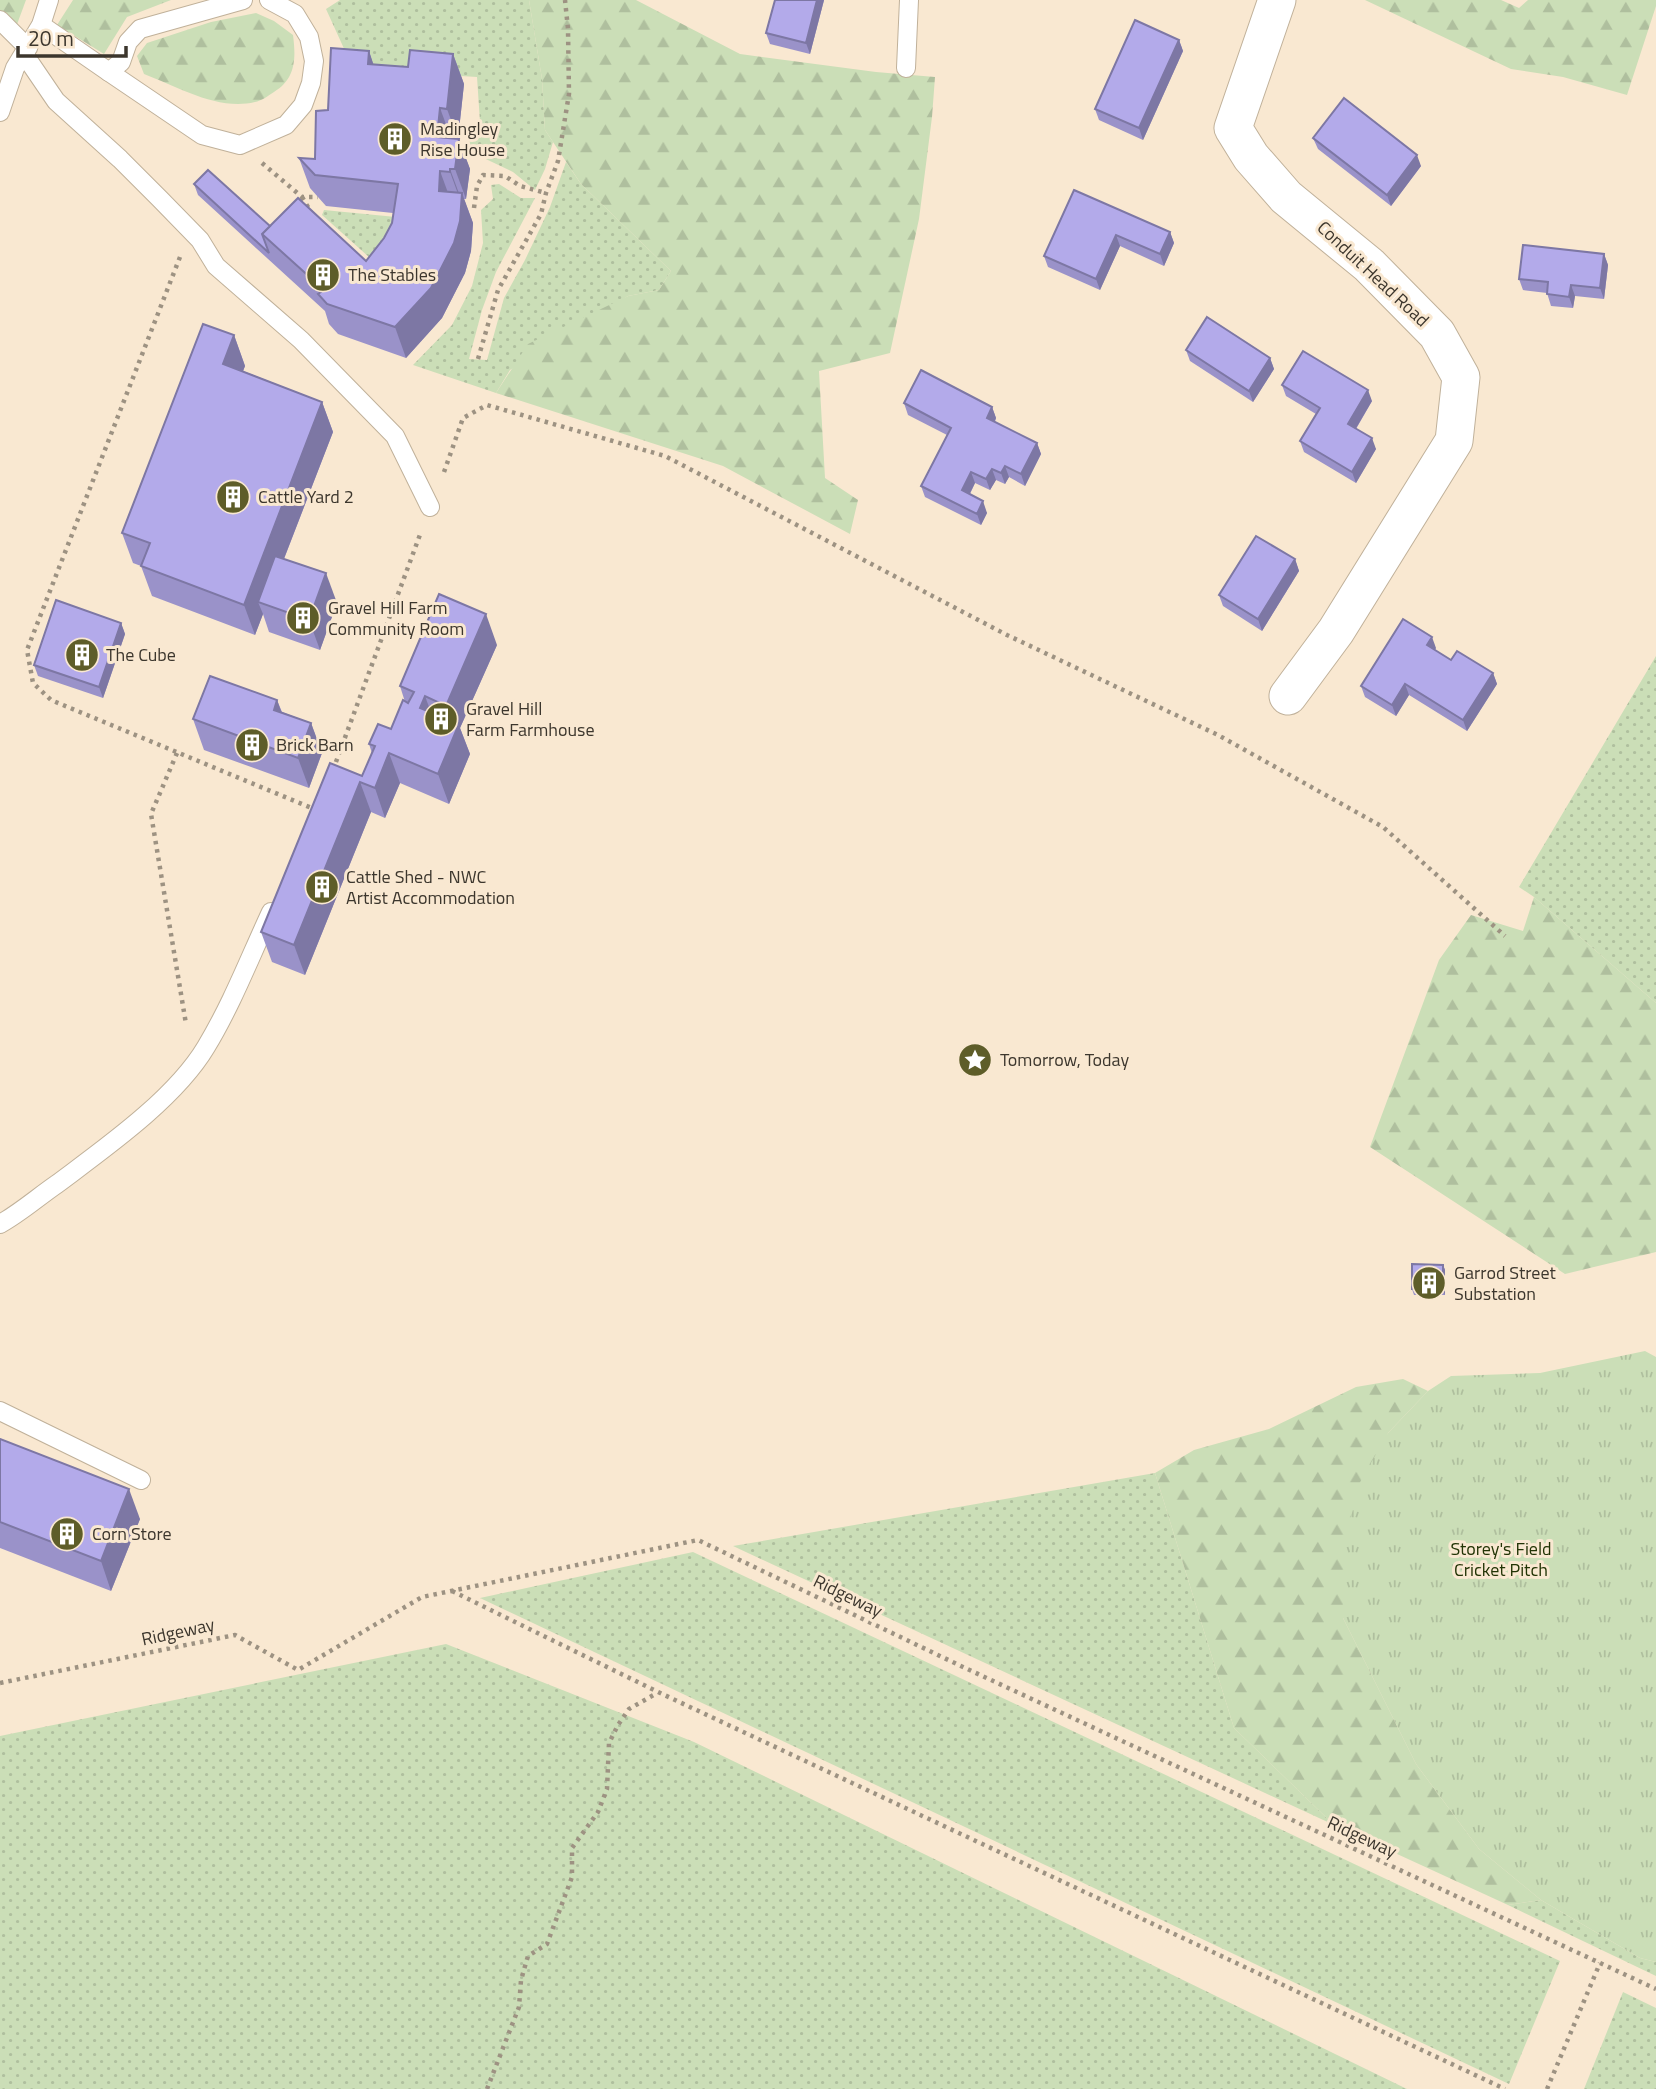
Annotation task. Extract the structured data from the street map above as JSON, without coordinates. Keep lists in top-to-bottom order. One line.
{"streets":{"street":["Conduit Head Road"],"path":["Ridgeway"]},"parks":["Storey's Field Cricket Pitch"],"places":{"building":["Madingley Rise House","The Stables","Cattle Yard 2","Gravel Hill Farm Community Room","The Cube","Gravel Hill Farm Farmhouse","Brick Barn","Cattle Shed - NWC Artist Accommodation","Garrod Street Substation","Corn Store"],"place":["Tomorrow, Today"]},"scale_bar":"20 m"}
